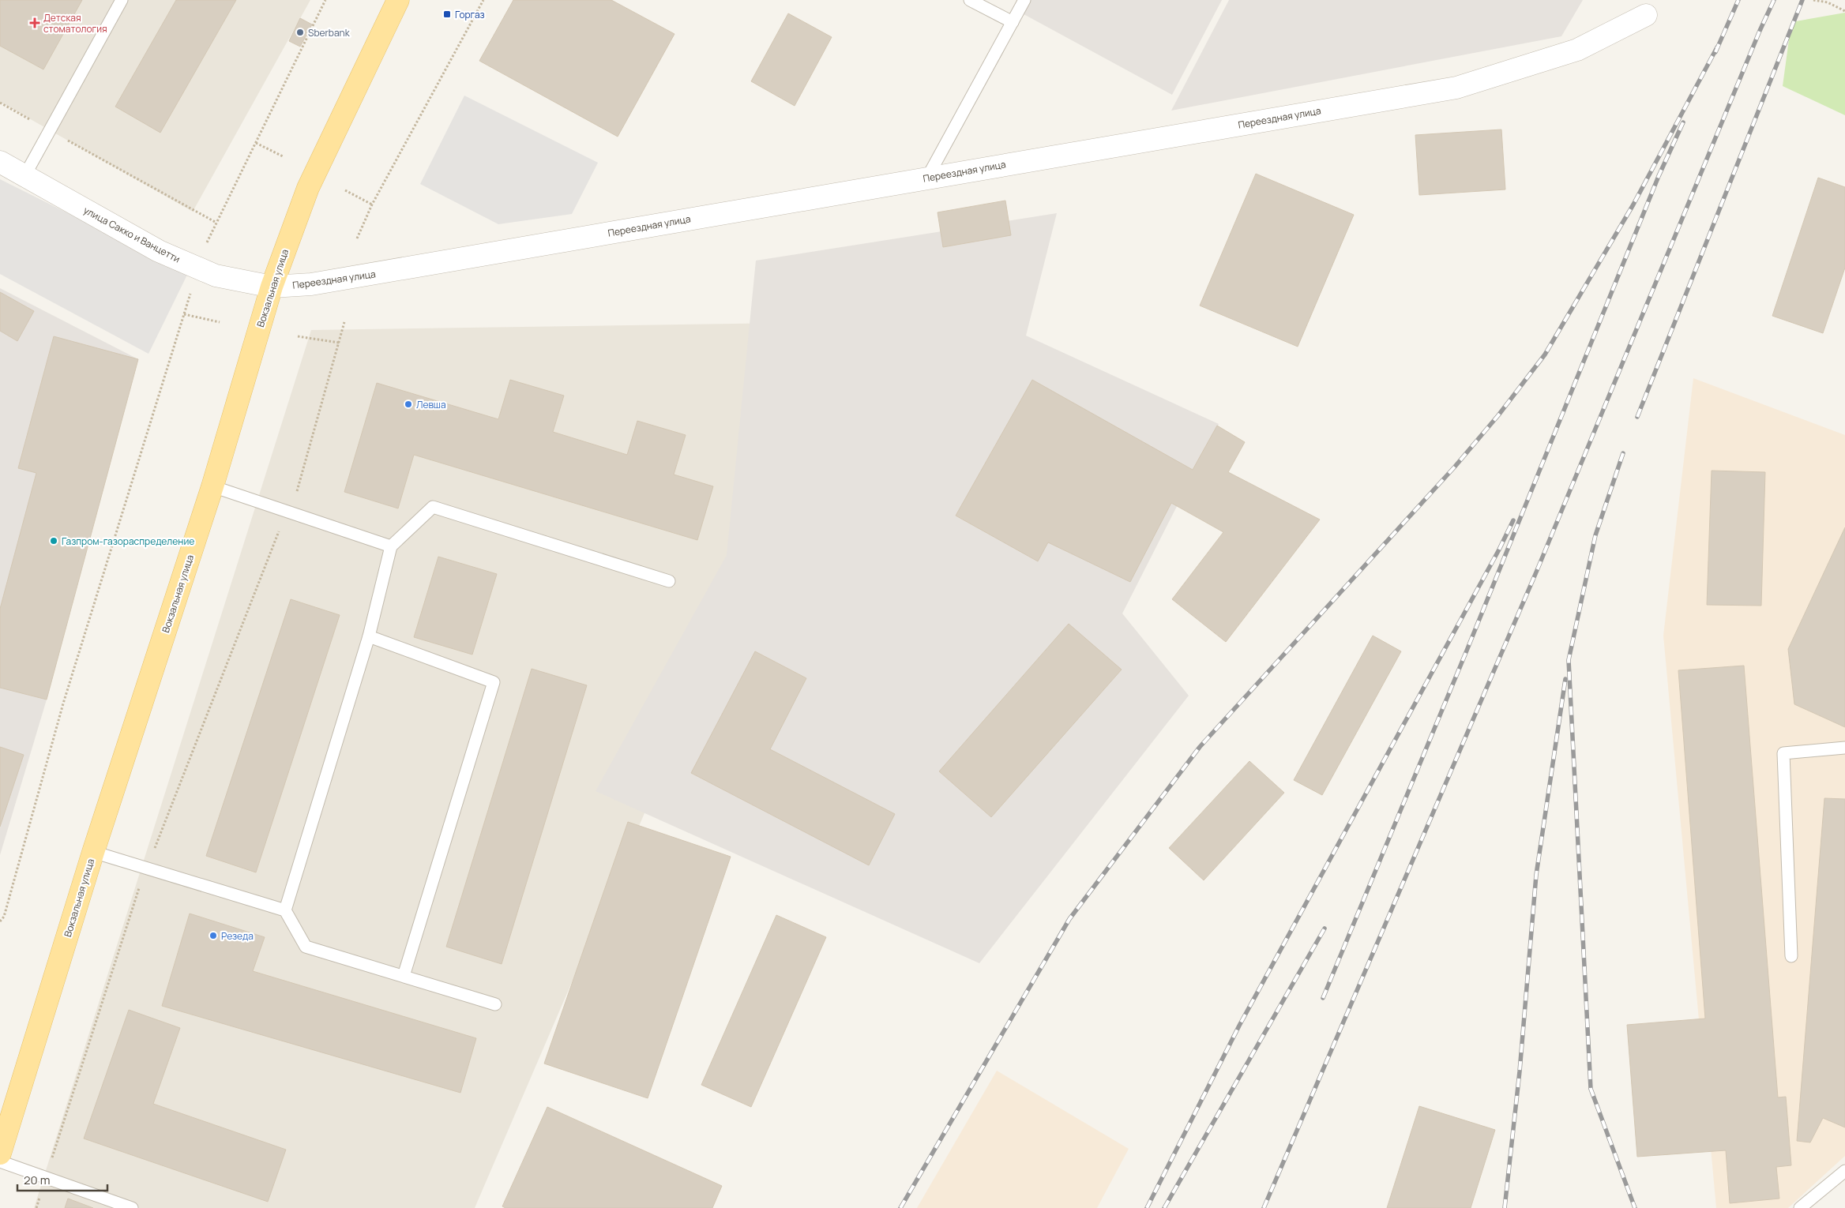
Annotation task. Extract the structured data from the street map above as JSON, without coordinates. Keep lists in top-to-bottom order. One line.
{"streets":{"main road":["Вокзальная улица"],"street":["Переездная улица","улица Сакко и Ванцетти"]},"crossings":[["Переездная улица","улица Сакко и Ванцетти"],["Переездная улица","Вокзальная улица"],["улица Сакко и Ванцетти","Вокзальная улица"]],"places":{"transit":["Горгаз"],"health":["Детская стоматология"],"other":["Sberbank","Левша","Газпром-газораспределение","Резеда"]},"scale_bar":"20 m"}
